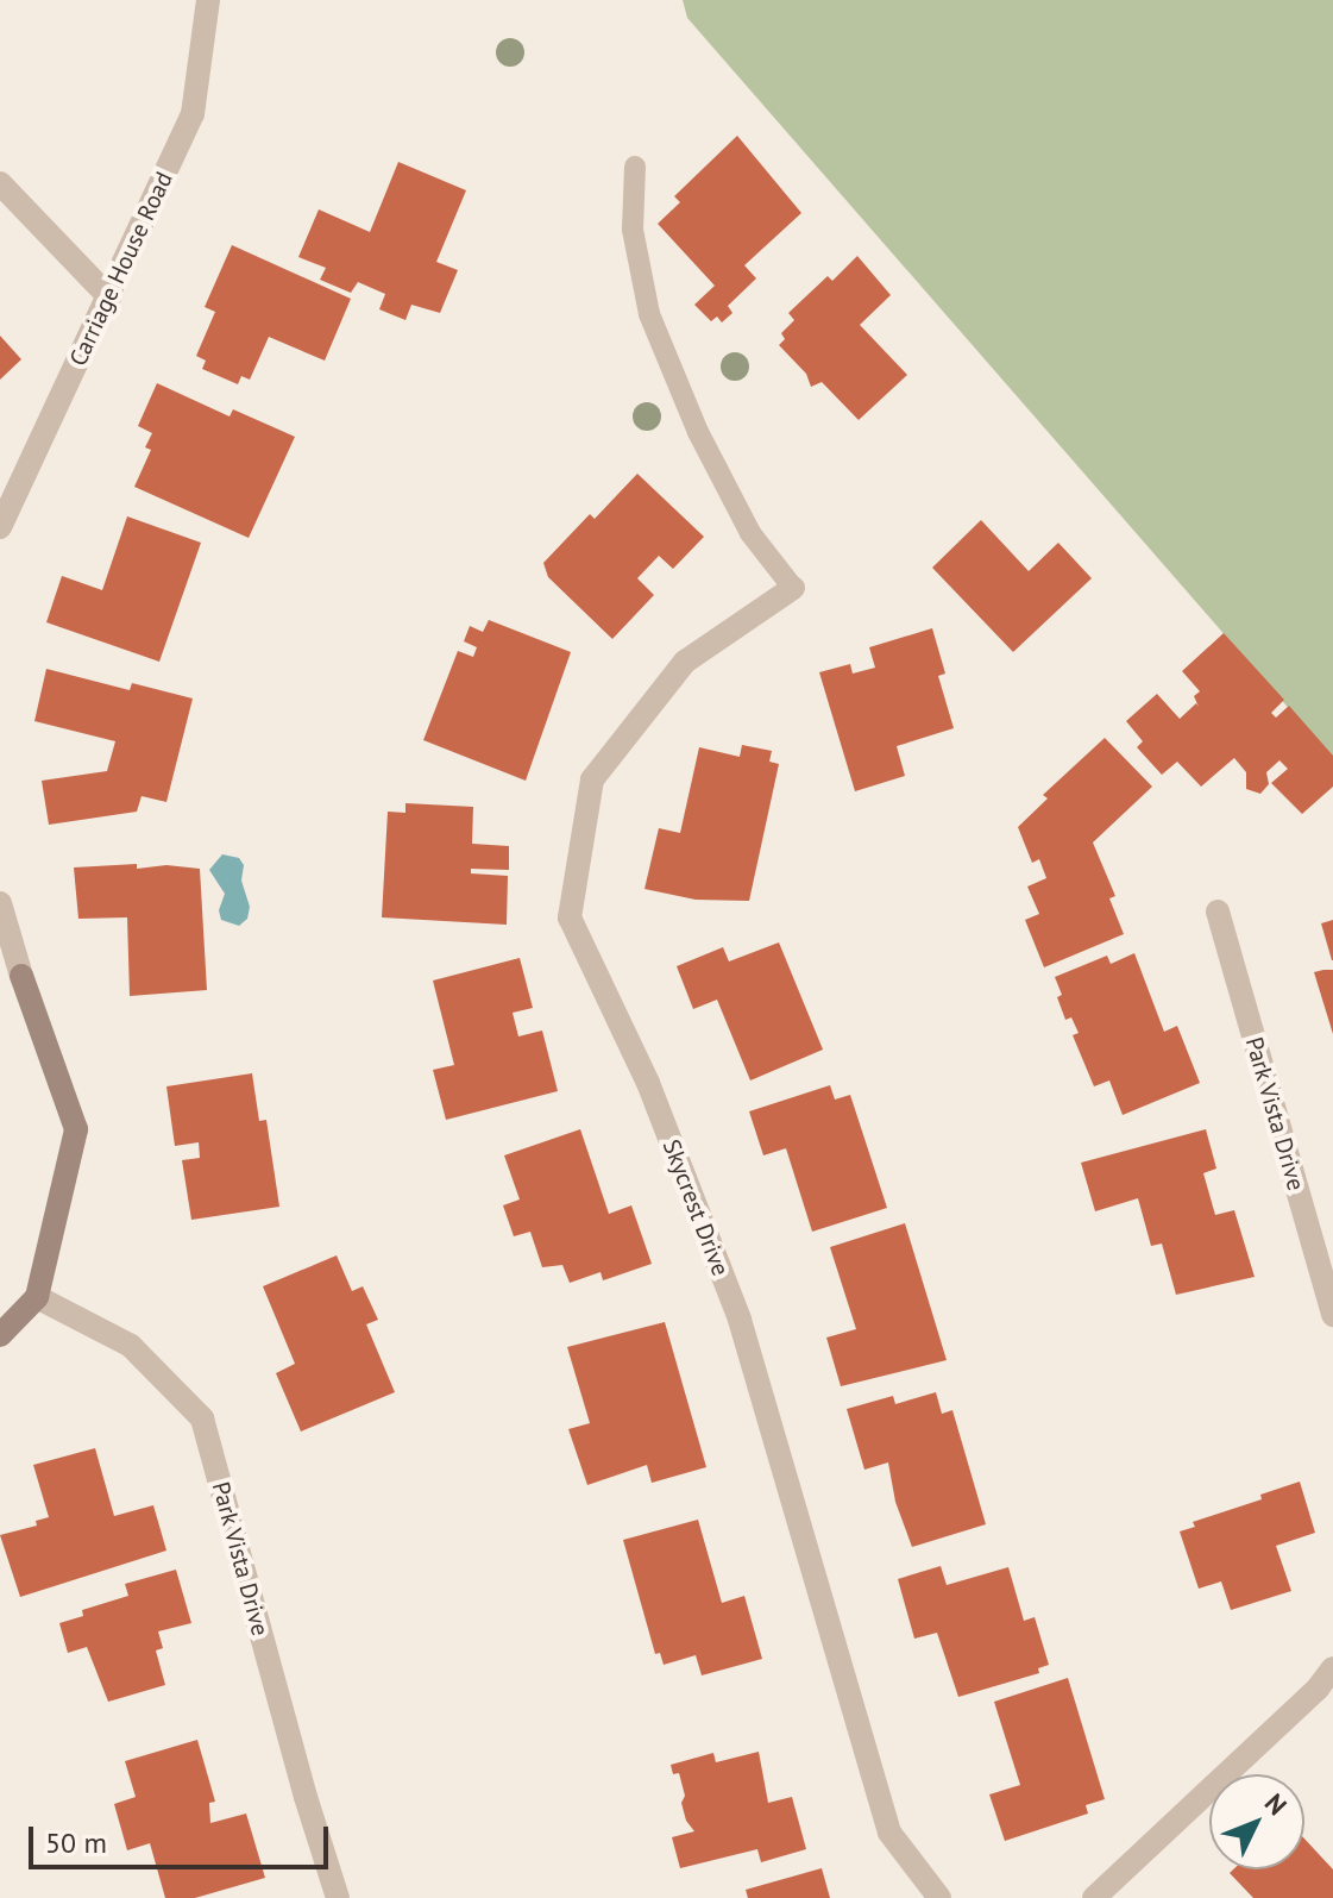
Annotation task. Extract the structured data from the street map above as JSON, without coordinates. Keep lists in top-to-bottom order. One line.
{"streets":{"street":["Carriage House Road","Park Vista Drive","Skycrest Drive"]},"scale_bar":"50 m","north":"top right"}
